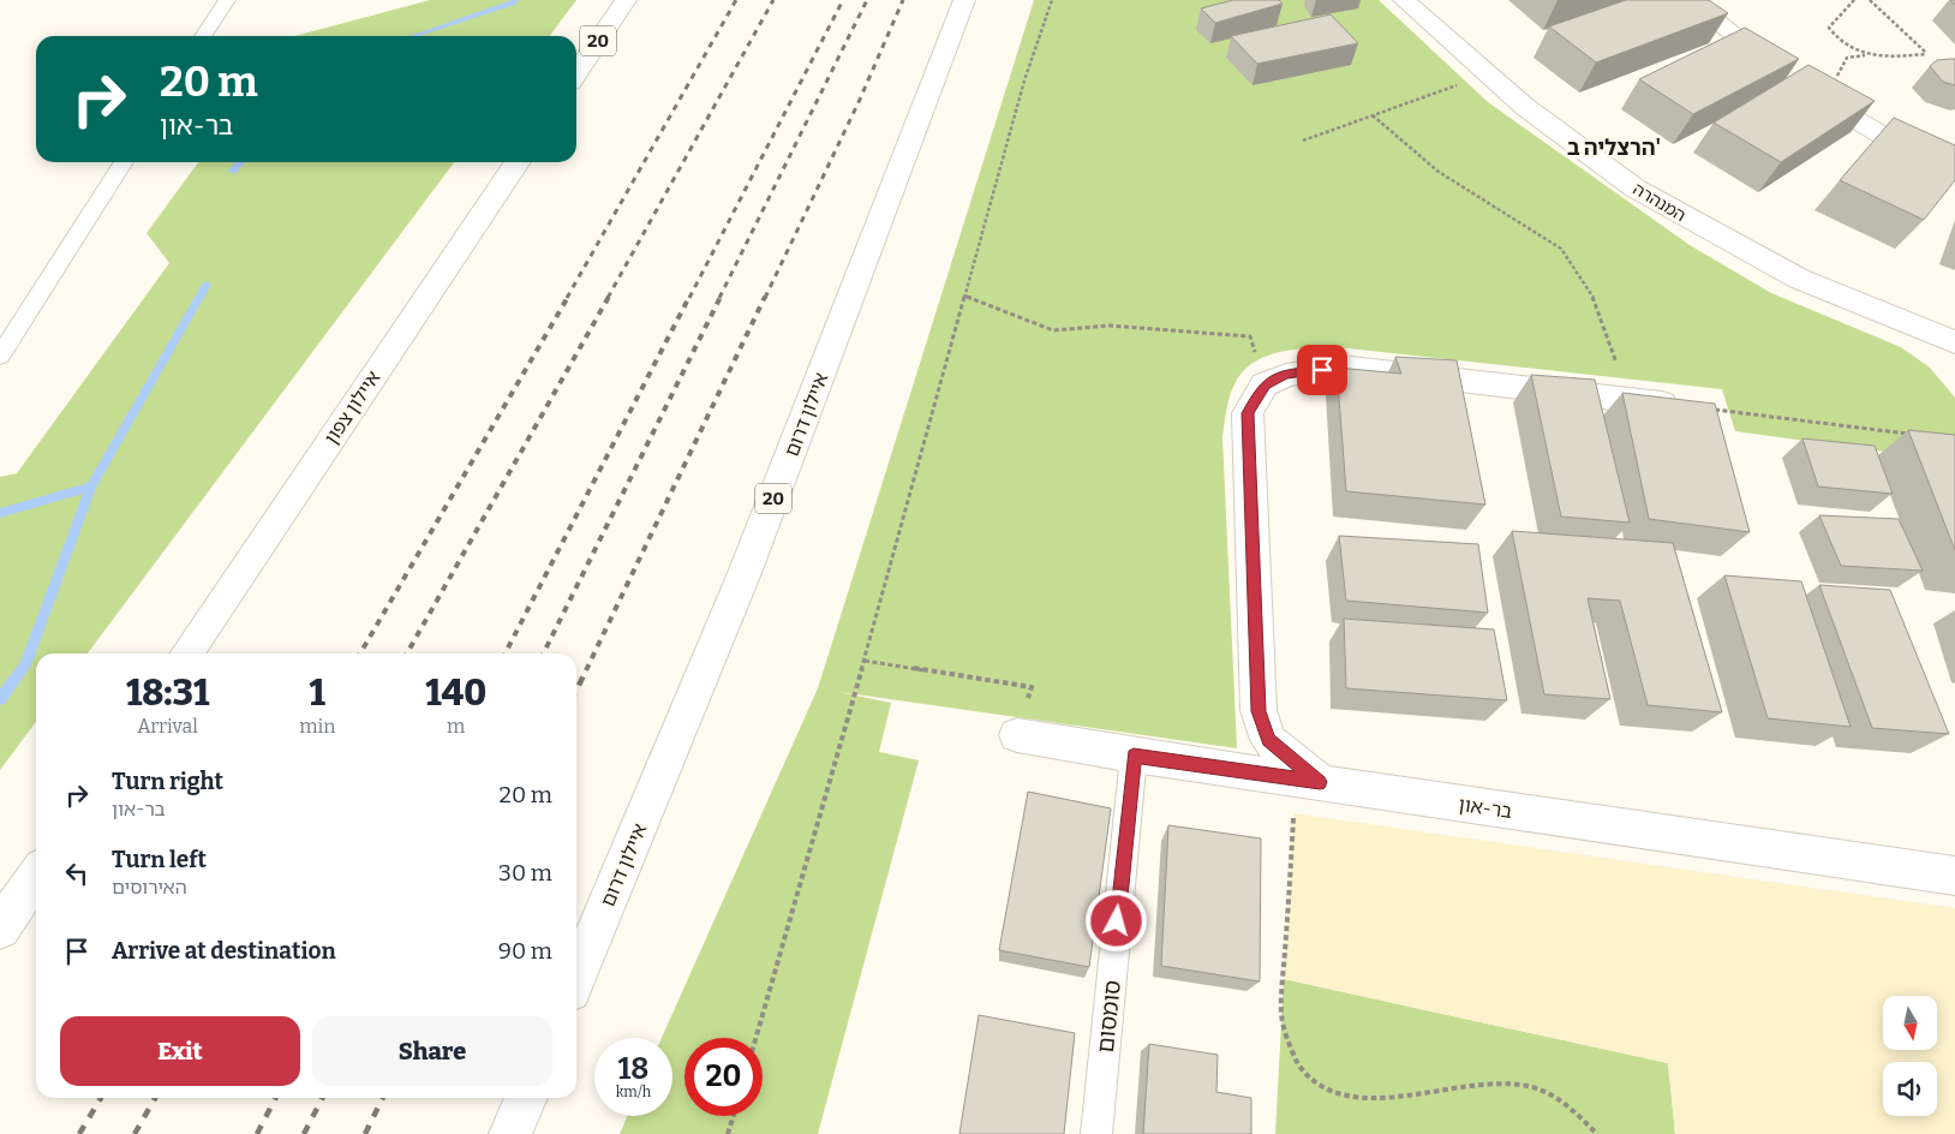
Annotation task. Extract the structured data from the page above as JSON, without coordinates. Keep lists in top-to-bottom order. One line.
{"streets":{"main road":["20","המנהרה","איילון צפון","איילון דרום","בר-און"],"lane":["סומסום"]},"crossings":[["בר-און","סומסום"]],"districts":["הרצליה ב'"],"north":"bottom","page":{"turn":["20 m","בר-און"],"eta":["18:31","Arrival","1","min","140","m"],"list":[{"name":"Turn right","note":"בר-און","value":"20 m"},{"name":"Turn left","note":"האירוסים","value":"30 m"},{"name":"Arrive at destination","value":"90 m"}],"buttons":["Exit","Share"],"speed":"18 km/h","limit":"20"}}
